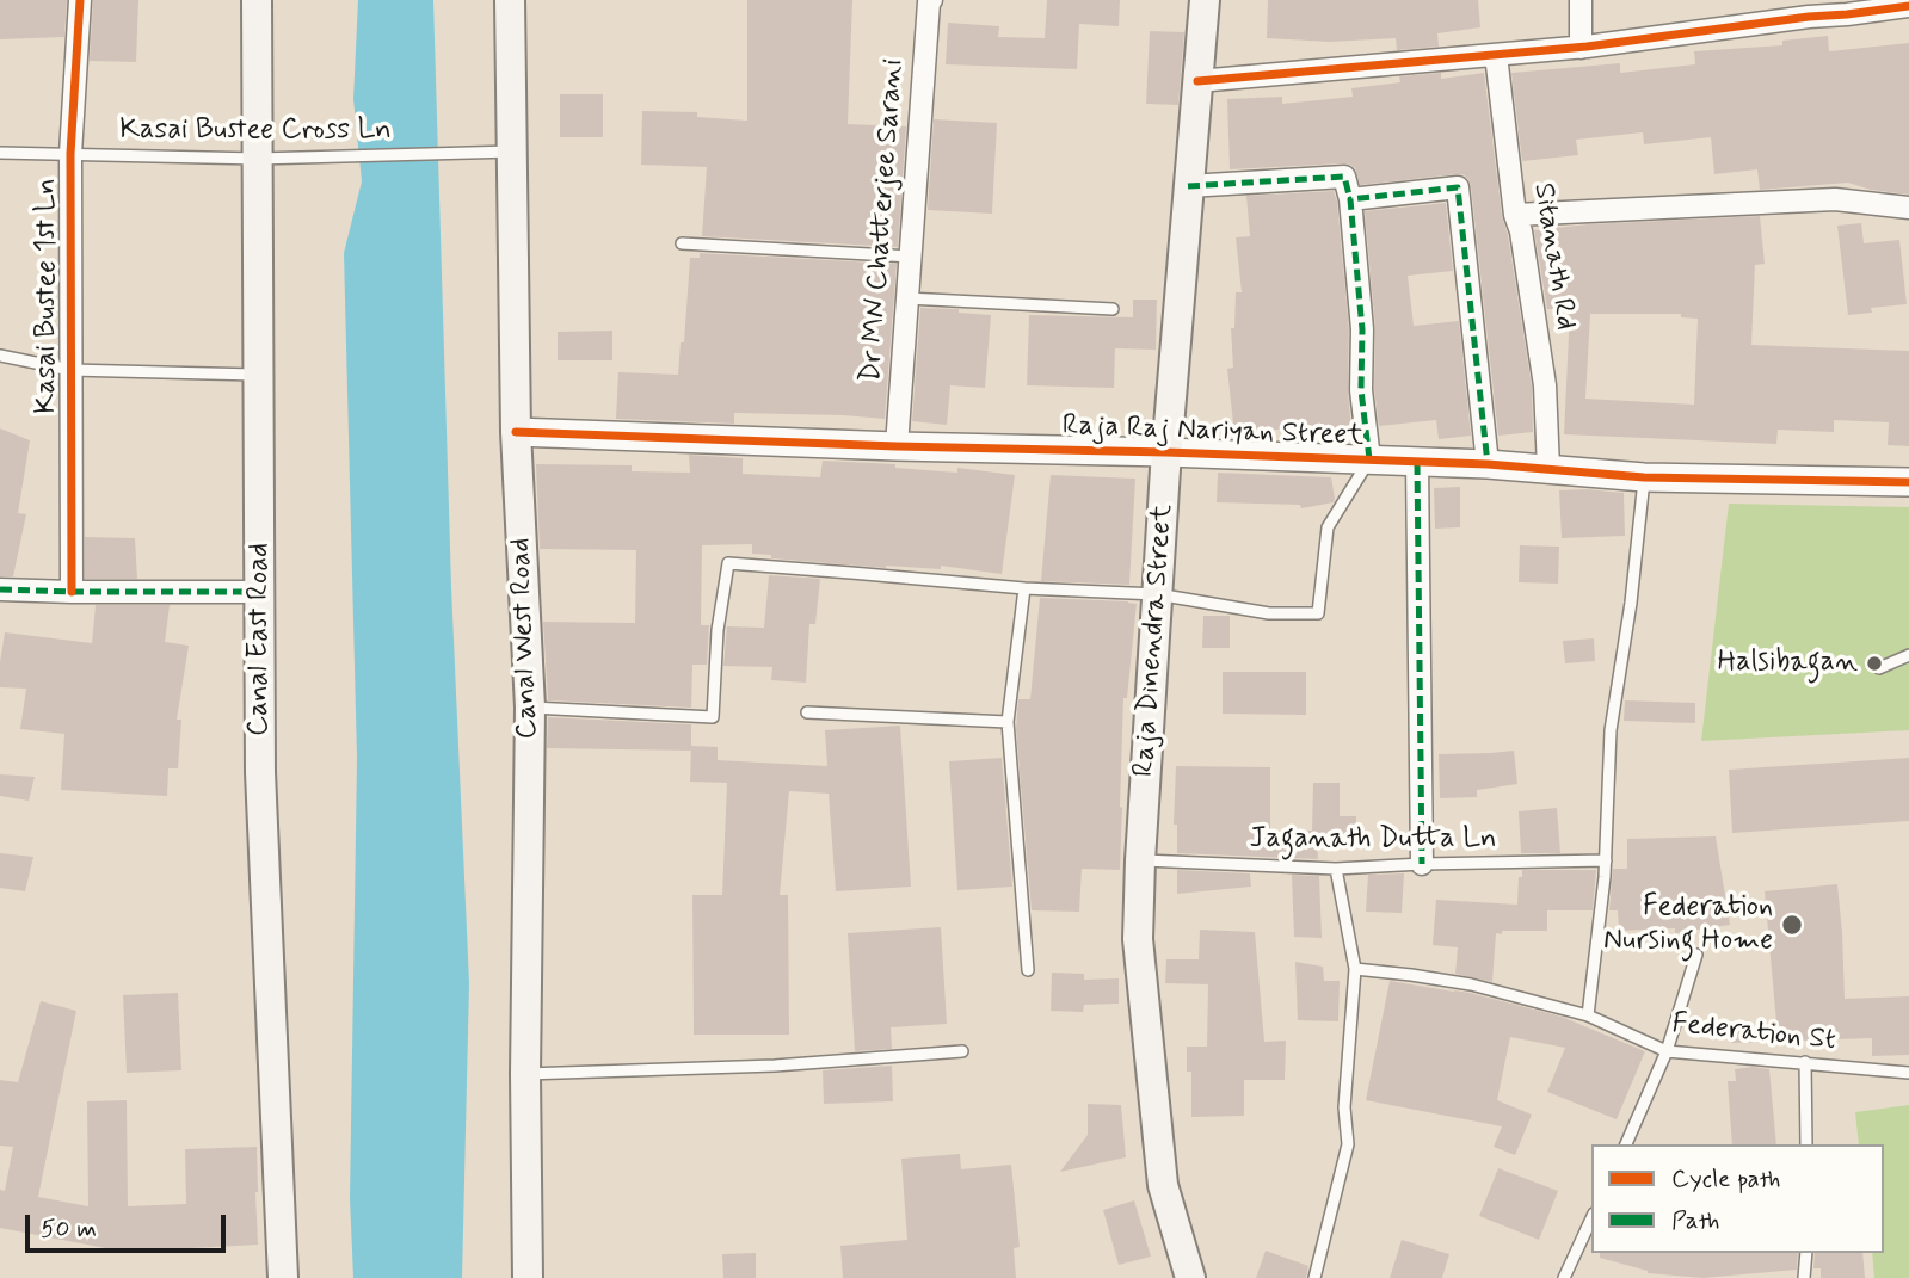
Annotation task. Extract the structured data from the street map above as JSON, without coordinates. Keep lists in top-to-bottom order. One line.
{"streets":{"main road":["Canal West Road","Canal East Road","Raja Dinendra Street"],"street":["Dr MN Chatterjee Sarani","Sitanath Rd","Kasai Bustee 1st Ln","Raja Raj Nariyan Street"],"lane":["Kasai Bustee Cross Ln","Jaganath Dutta Ln","Federation St"]},"crossings":[["Kasai Bustee Cross Ln","Kasai Bustee 1st Ln"],["Kasai Bustee Cross Ln","Canal West Road"],["Kasai Bustee Cross Ln","Canal East Road"],["Dr MN Chatterjee Sarani","Raja Raj Nariyan Street"],["Sitanath Rd","Raja Raj Nariyan Street"],["Raja Raj Nariyan Street","Canal West Road"],["Raja Raj Nariyan Street","Raja Dinendra Street"],["Raja Dinendra Street","Jaganath Dutta Ln"]],"places":["Halsibagan","Federation Nursing Home"],"legend":["Cycle path","Path"],"scale_bar":"50 m"}
